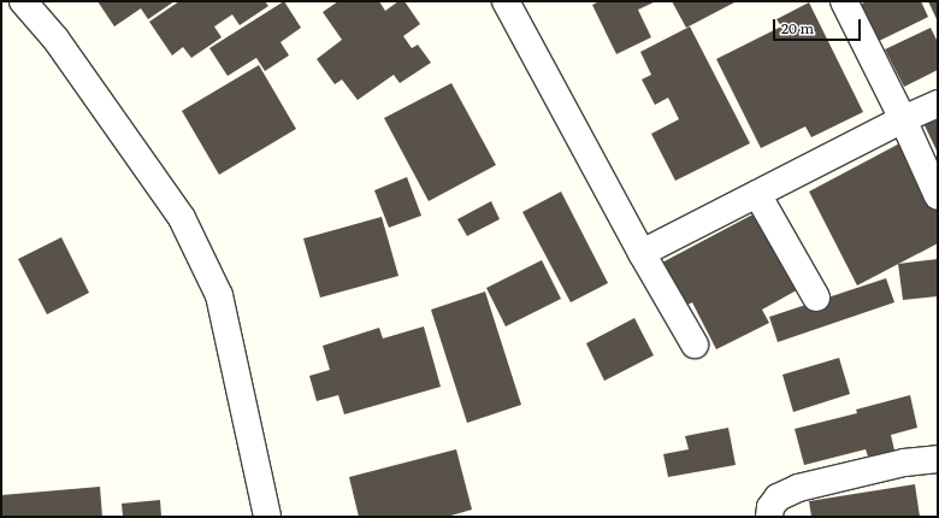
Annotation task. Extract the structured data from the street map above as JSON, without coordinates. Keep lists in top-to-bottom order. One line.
{"scale_bar":"20 m"}
